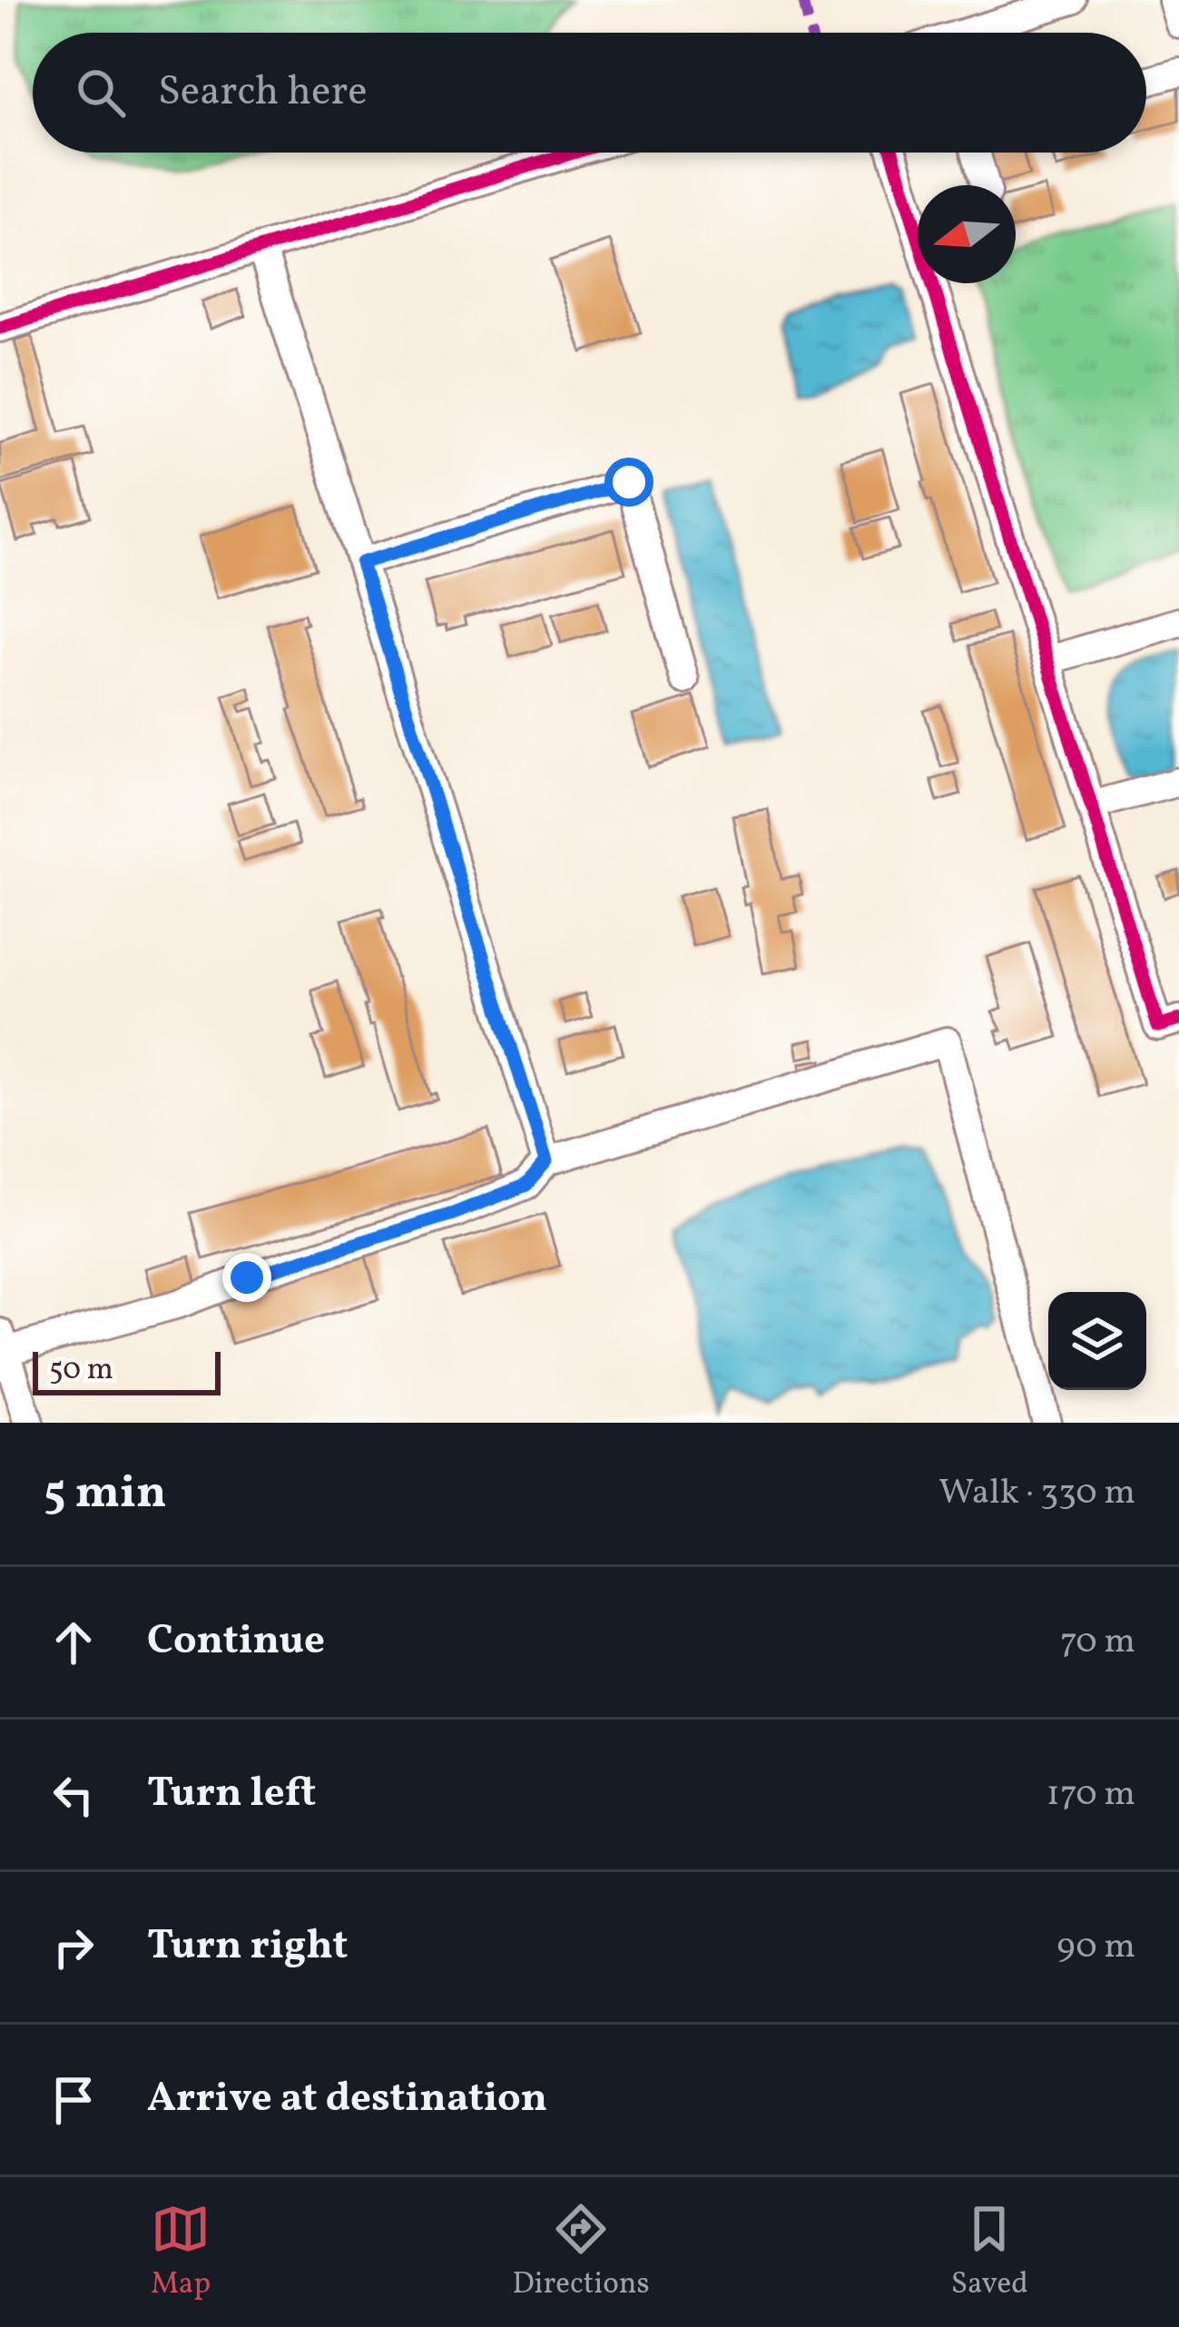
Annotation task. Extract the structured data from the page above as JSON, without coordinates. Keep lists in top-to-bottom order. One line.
{"scale_bar":"50 m","north":"left","page":{"search":"Search here","scale":"50 m","heading":["5 min","Walk · 330 m"],"list":[["Continue","70 m"],["Turn left","170 m"],["Turn right","90 m"],"Arrive at destination"],"nav":["Map","Directions","Saved"]}}
